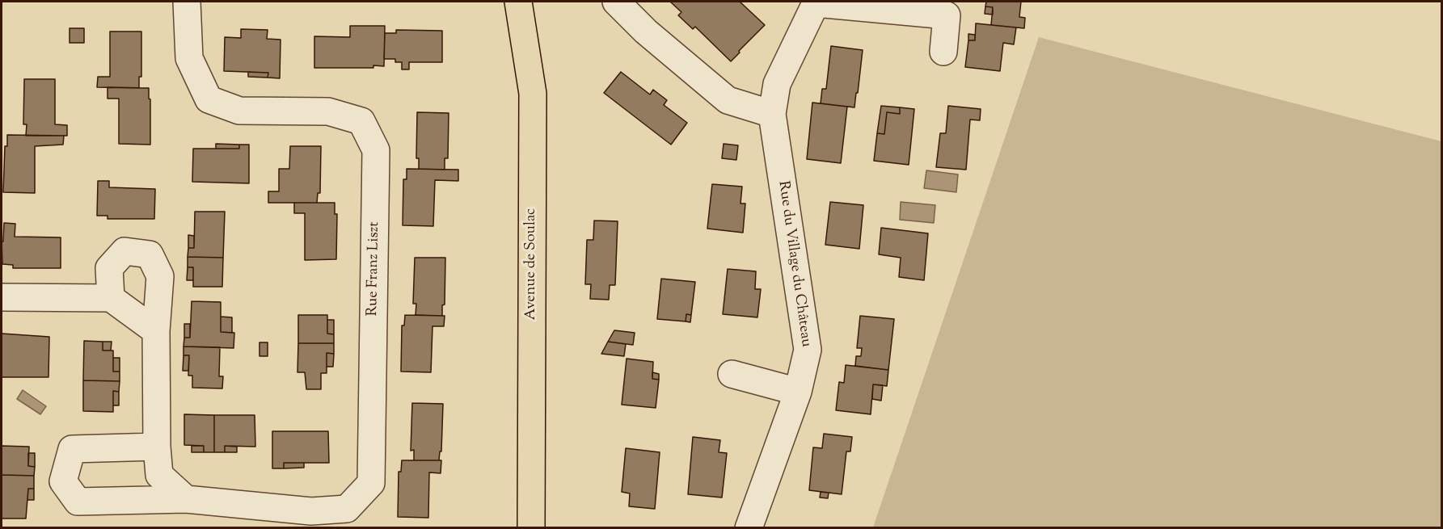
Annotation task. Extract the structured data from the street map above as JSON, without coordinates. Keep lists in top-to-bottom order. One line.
{"streets":{"main road":["Avenue de Soulac"],"street":["Rue du Village du Château","Rue Franz Liszt"]}}
